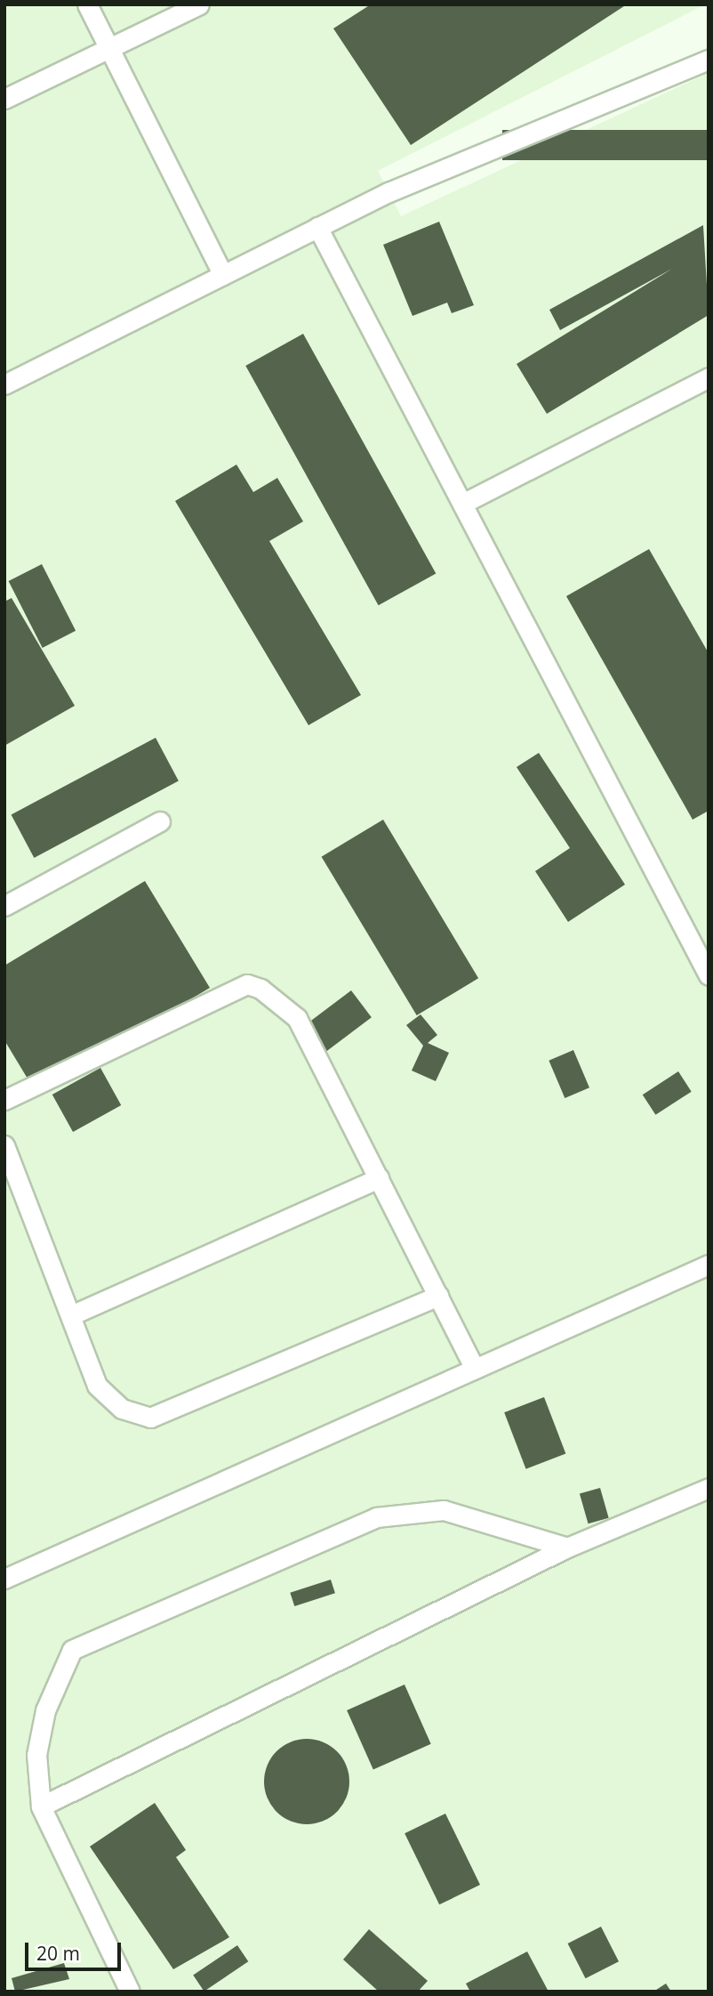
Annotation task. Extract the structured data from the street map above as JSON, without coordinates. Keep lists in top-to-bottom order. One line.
{"scale_bar":"20 m"}
